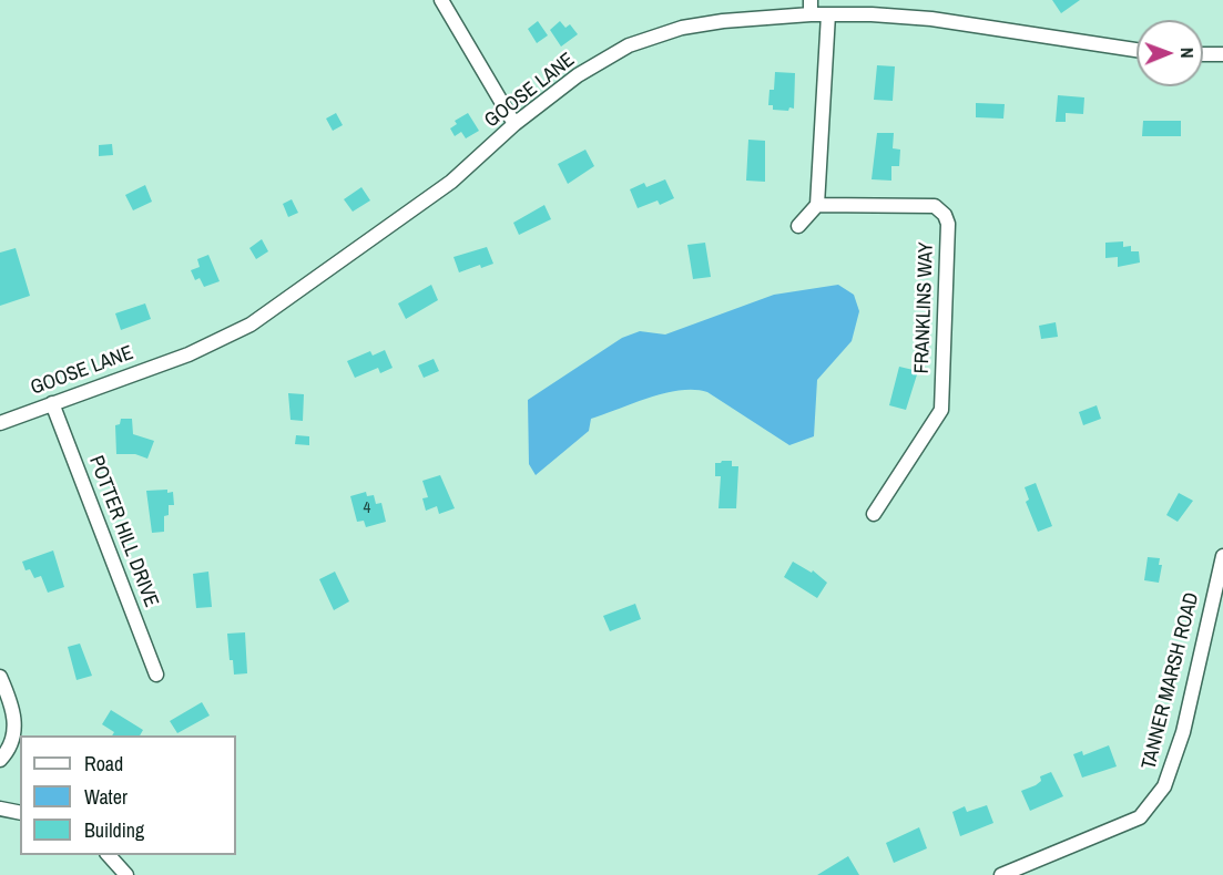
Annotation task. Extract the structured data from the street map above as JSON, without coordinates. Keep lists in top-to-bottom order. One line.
{"streets":{"street":["GOOSE LANE","FRANKLINS WAY","POTTER HILL DRIVE","TANNER MARSH ROAD"]},"crossings":[["GOOSE LANE","POTTER HILL DRIVE"]],"house_numbers":["4"],"legend":["Road","Water","Building"],"north":"right"}
